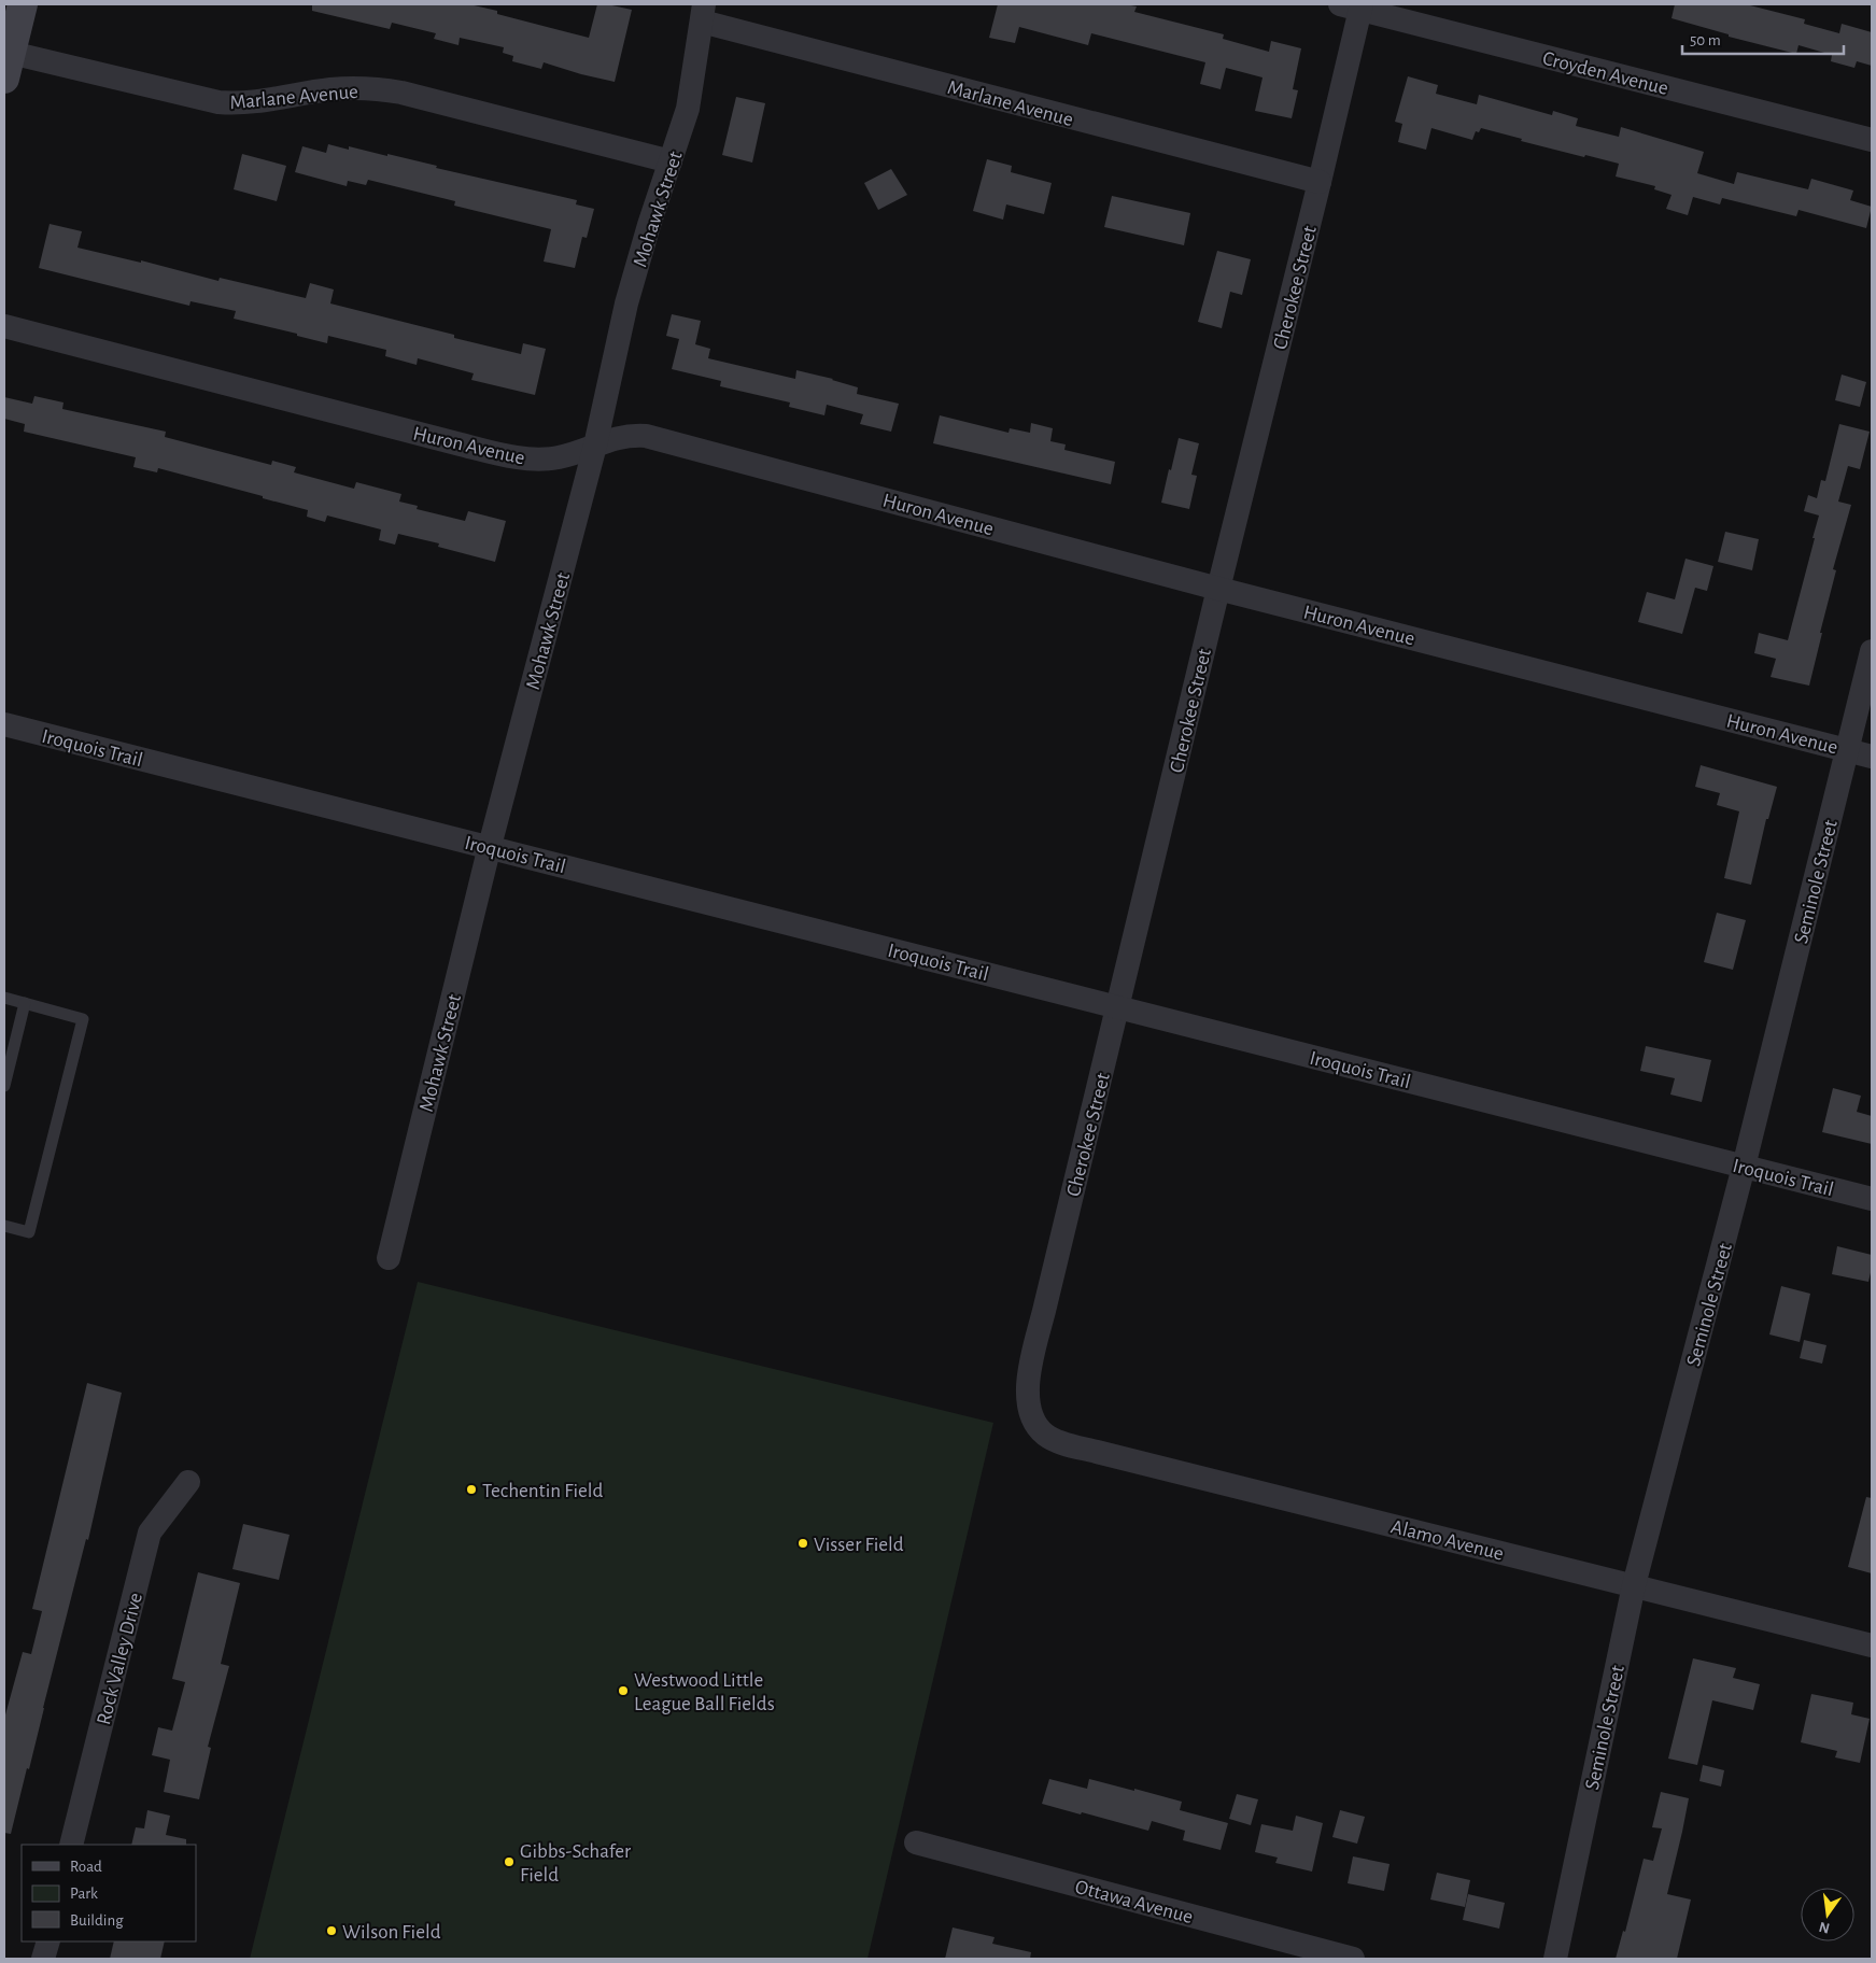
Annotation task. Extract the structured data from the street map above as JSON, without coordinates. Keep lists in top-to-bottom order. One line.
{"streets":{"street":["Croyden Avenue","Marlane Avenue","Mohawk Street","Cherokee Street","Huron Avenue","Iroquois Trail","Seminole Street","Alamo Avenue","Rock Valley Drive","Ottawa Avenue"]},"crossings":[["Croyden Avenue","Cherokee Street"],["Marlane Avenue","Mohawk Street"],["Marlane Avenue","Cherokee Street"],["Mohawk Street","Huron Avenue"],["Mohawk Street","Iroquois Trail"],["Cherokee Street","Huron Avenue"],["Cherokee Street","Iroquois Trail"],["Cherokee Street","Alamo Avenue"],["Huron Avenue","Seminole Street"],["Iroquois Trail","Seminole Street"],["Seminole Street","Alamo Avenue"]],"places":["Techentin Field","Visser Field","Westwood Little League Ball Fields","Gibbs-Schafer Field","Wilson Field"],"legend":["Road","Park","Building"],"scale_bar":"50 m","north":"bottom"}
